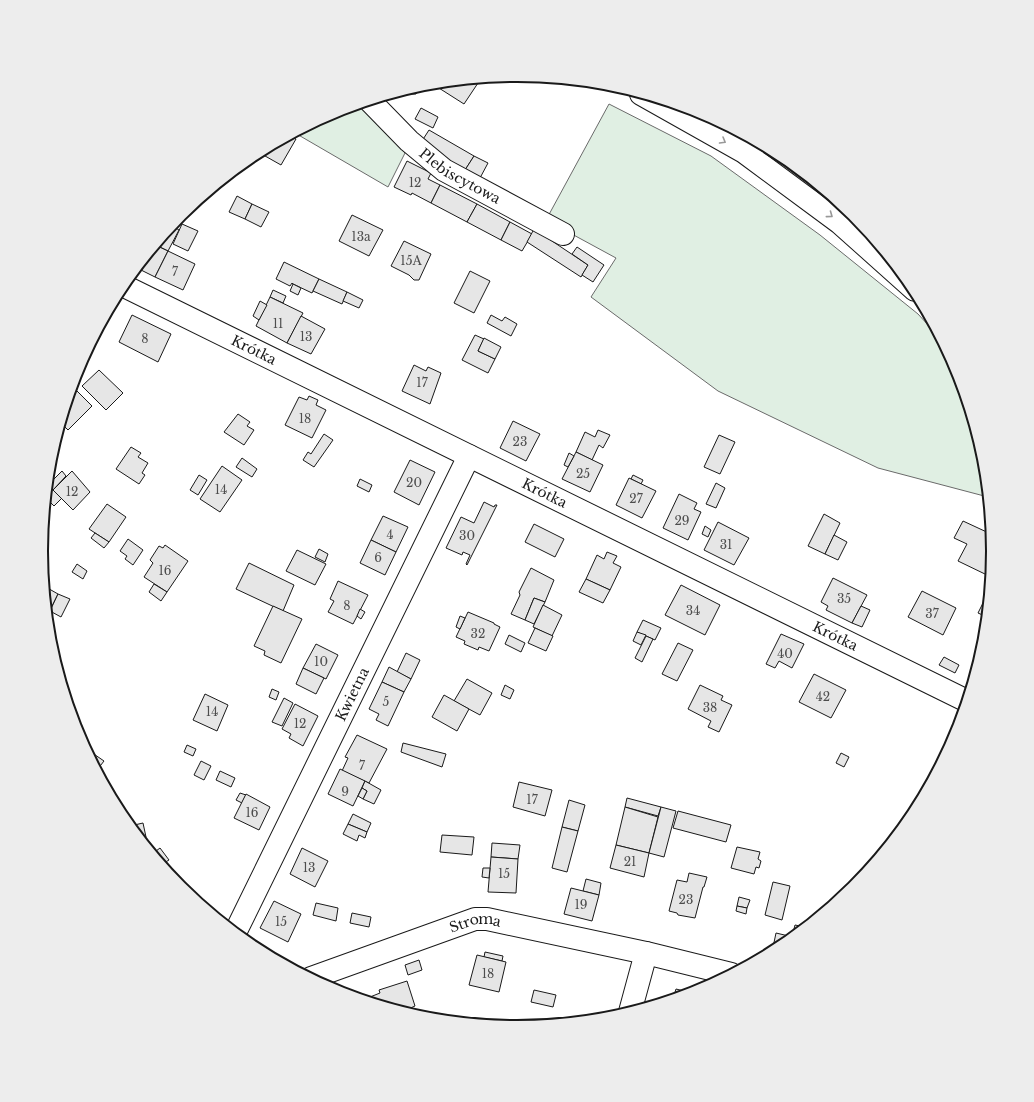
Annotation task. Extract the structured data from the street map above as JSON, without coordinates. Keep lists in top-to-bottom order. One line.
{"streets":{"street":["Plebiscytowa","Krótka","Kwietna","Stroma"]},"crossings":[["Krótka","Kwietna"]],"house_numbers":["12","13a","15A","7","11","13","8","17","18","23","25","20","14","12","27","29","4","30","31","6","16","35","8","34","37","32","40","10","42","5","38","14","12","7","9","17","16","21","13","15","23","19","15","18"]}
